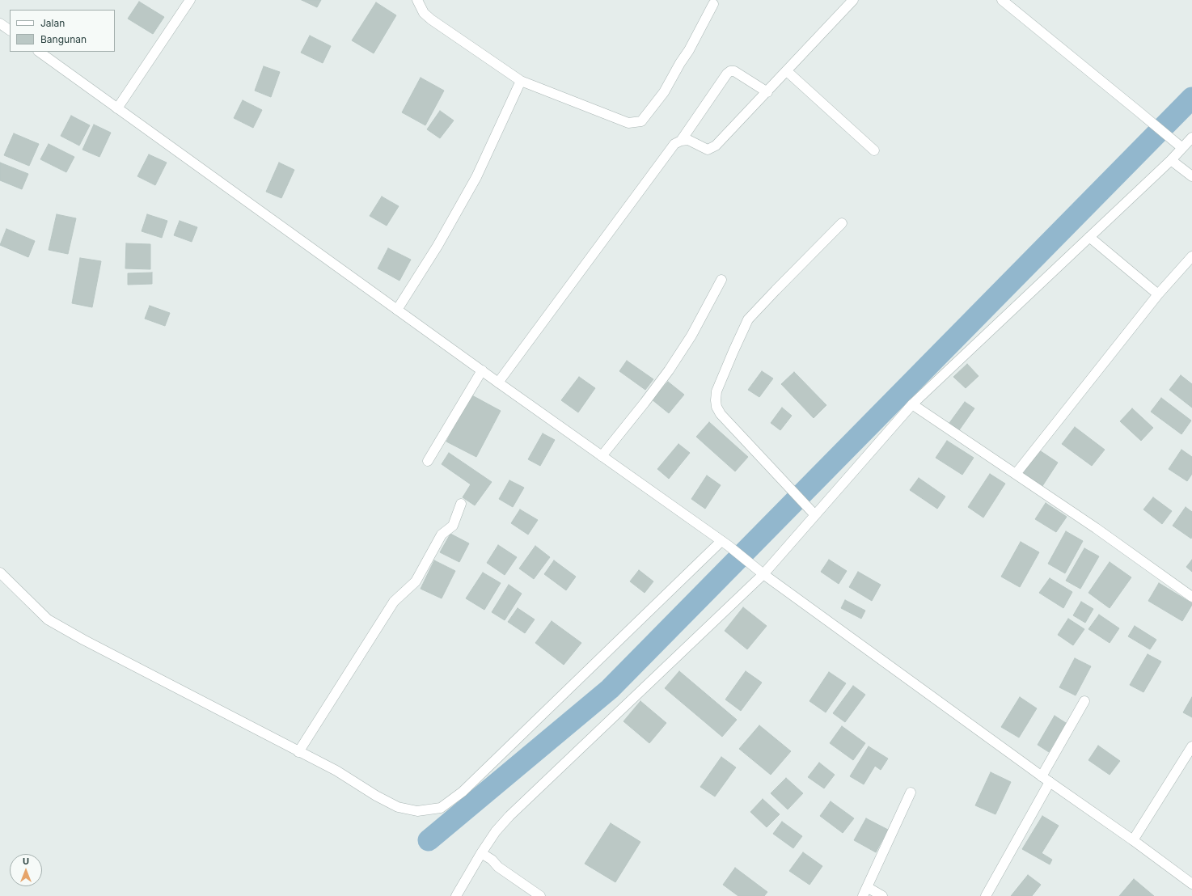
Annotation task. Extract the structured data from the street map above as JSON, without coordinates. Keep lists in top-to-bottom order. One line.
{"legend":["Jalan","Bangunan"],"north":"top"}
